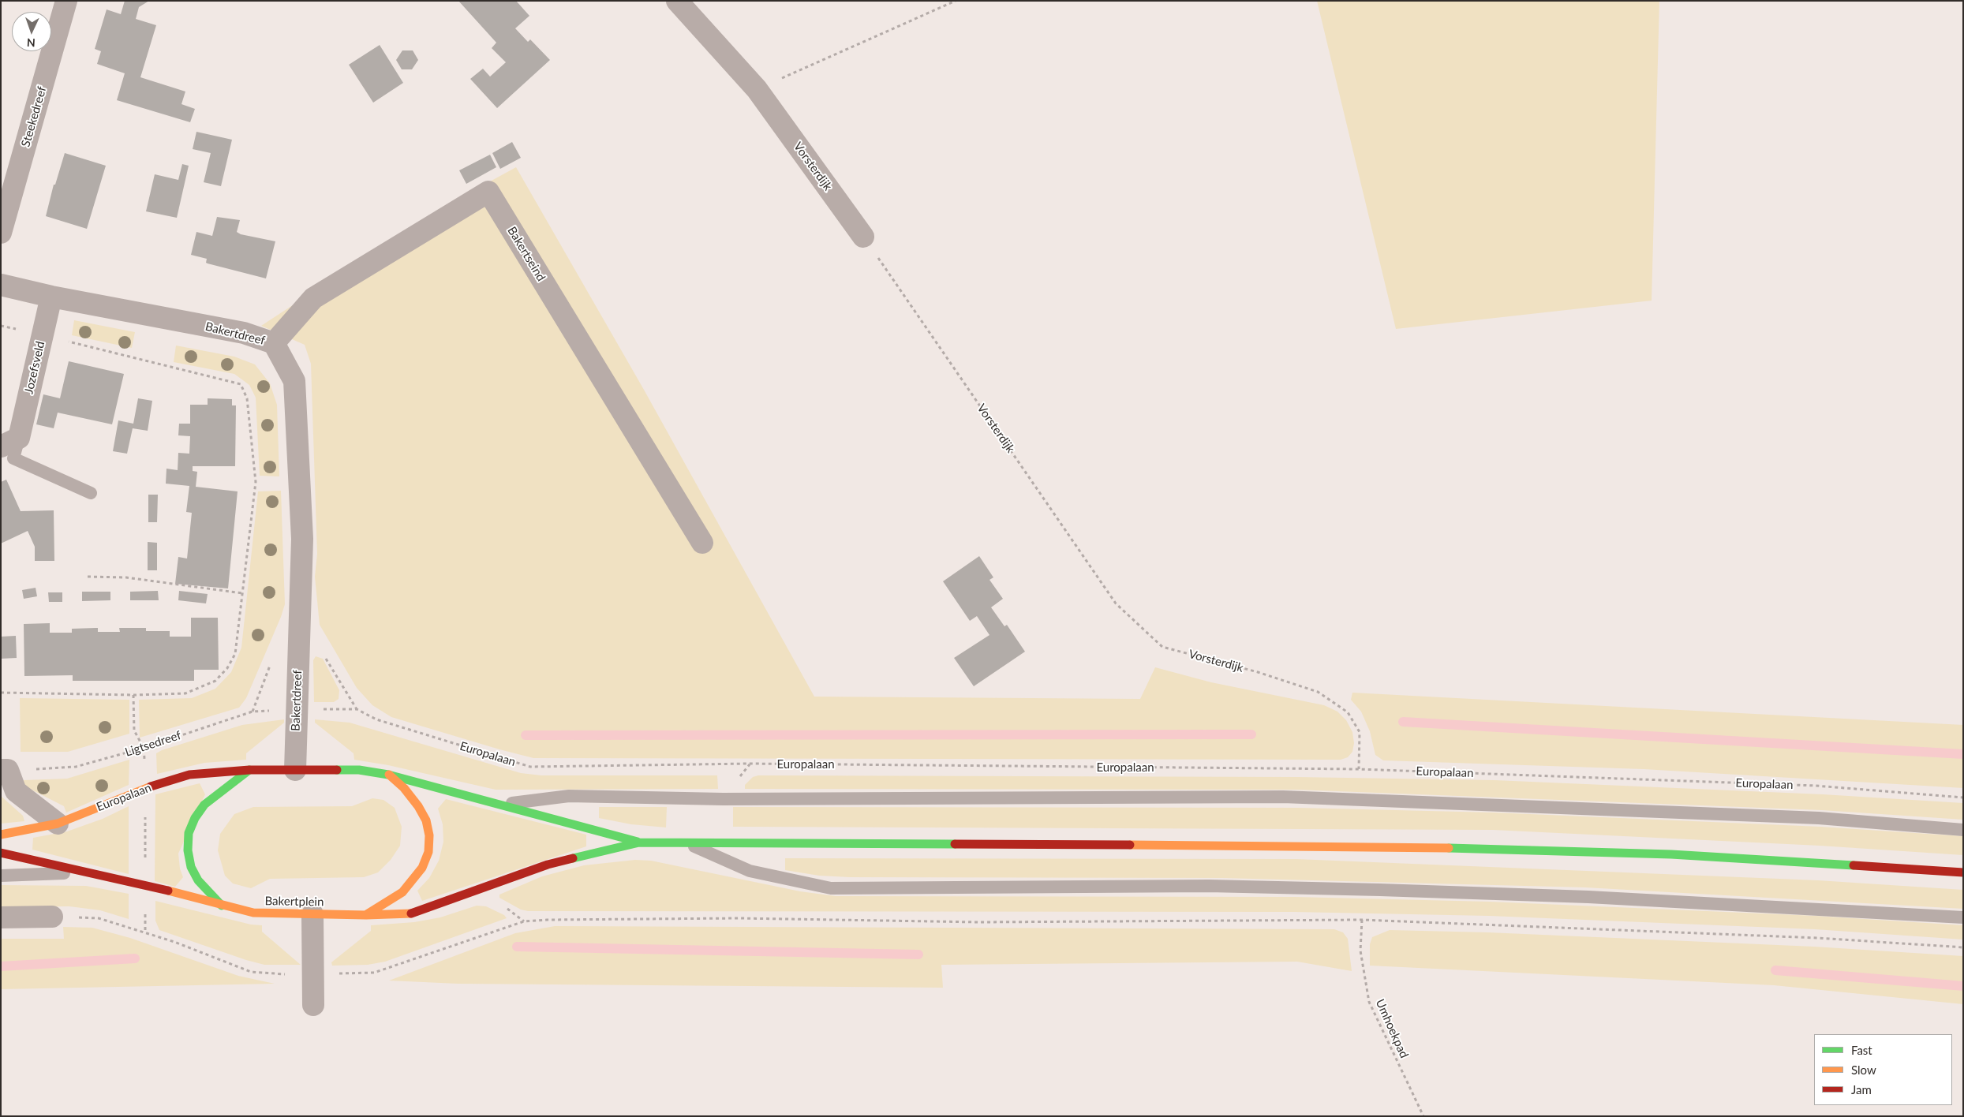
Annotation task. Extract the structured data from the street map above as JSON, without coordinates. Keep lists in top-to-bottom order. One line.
{"streets":{"main road":["Europalaan","Bakertplein"],"street":["Steekedreef","Vorsterdijk","Bakertseind","Bakertdreef","Jozefsveld"],"path":["Ligtsedreef","Umhoekpad"]},"crossings":[["Vorsterdijk","Europalaan"],["Bakertseind","Bakertdreef"],["Bakertdreef","Jozefsveld"],["Bakertdreef","Ligtsedreef"]],"legend":["Fast","Slow","Jam"],"north":"bottom"}
